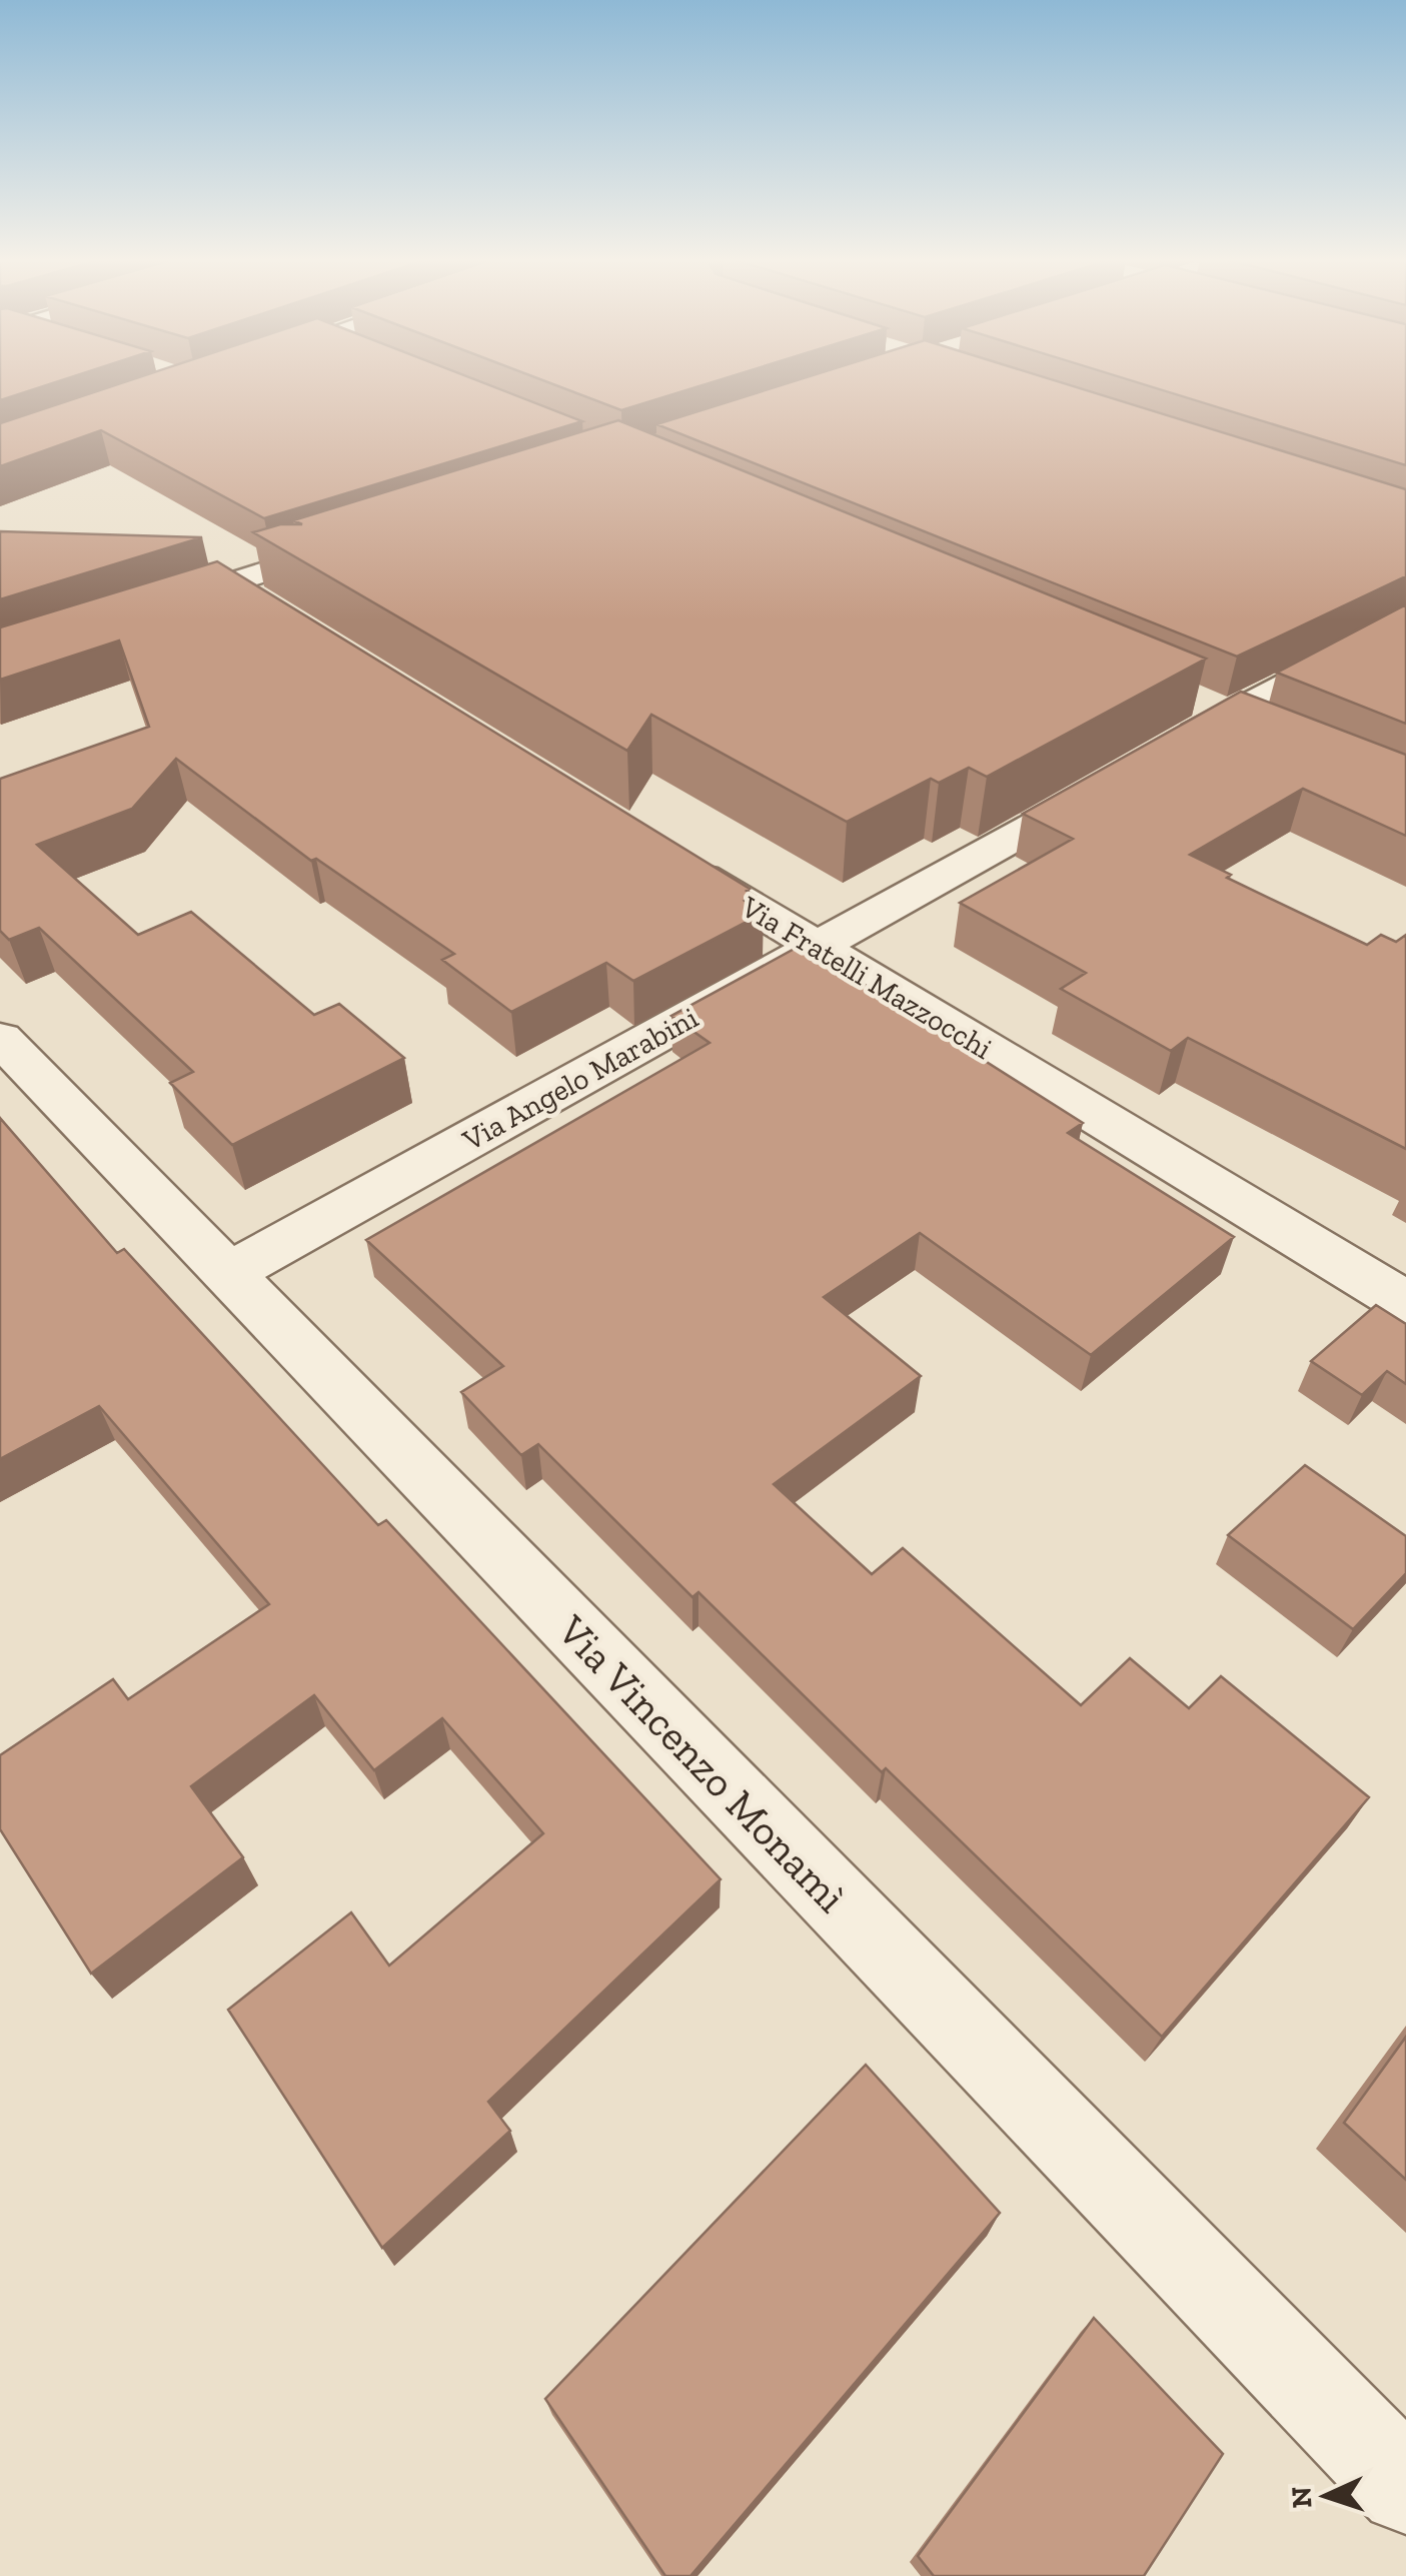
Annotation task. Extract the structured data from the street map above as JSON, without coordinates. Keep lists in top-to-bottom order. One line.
{"streets":{"street":["Via Fratelli Mazzocchi","Via Angelo Marabini","Via Vincenzo Monamì"]},"crossings":[["Via Fratelli Mazzocchi","Via Angelo Marabini"],["Via Angelo Marabini","Via Vincenzo Monamì"]],"north":"left"}
